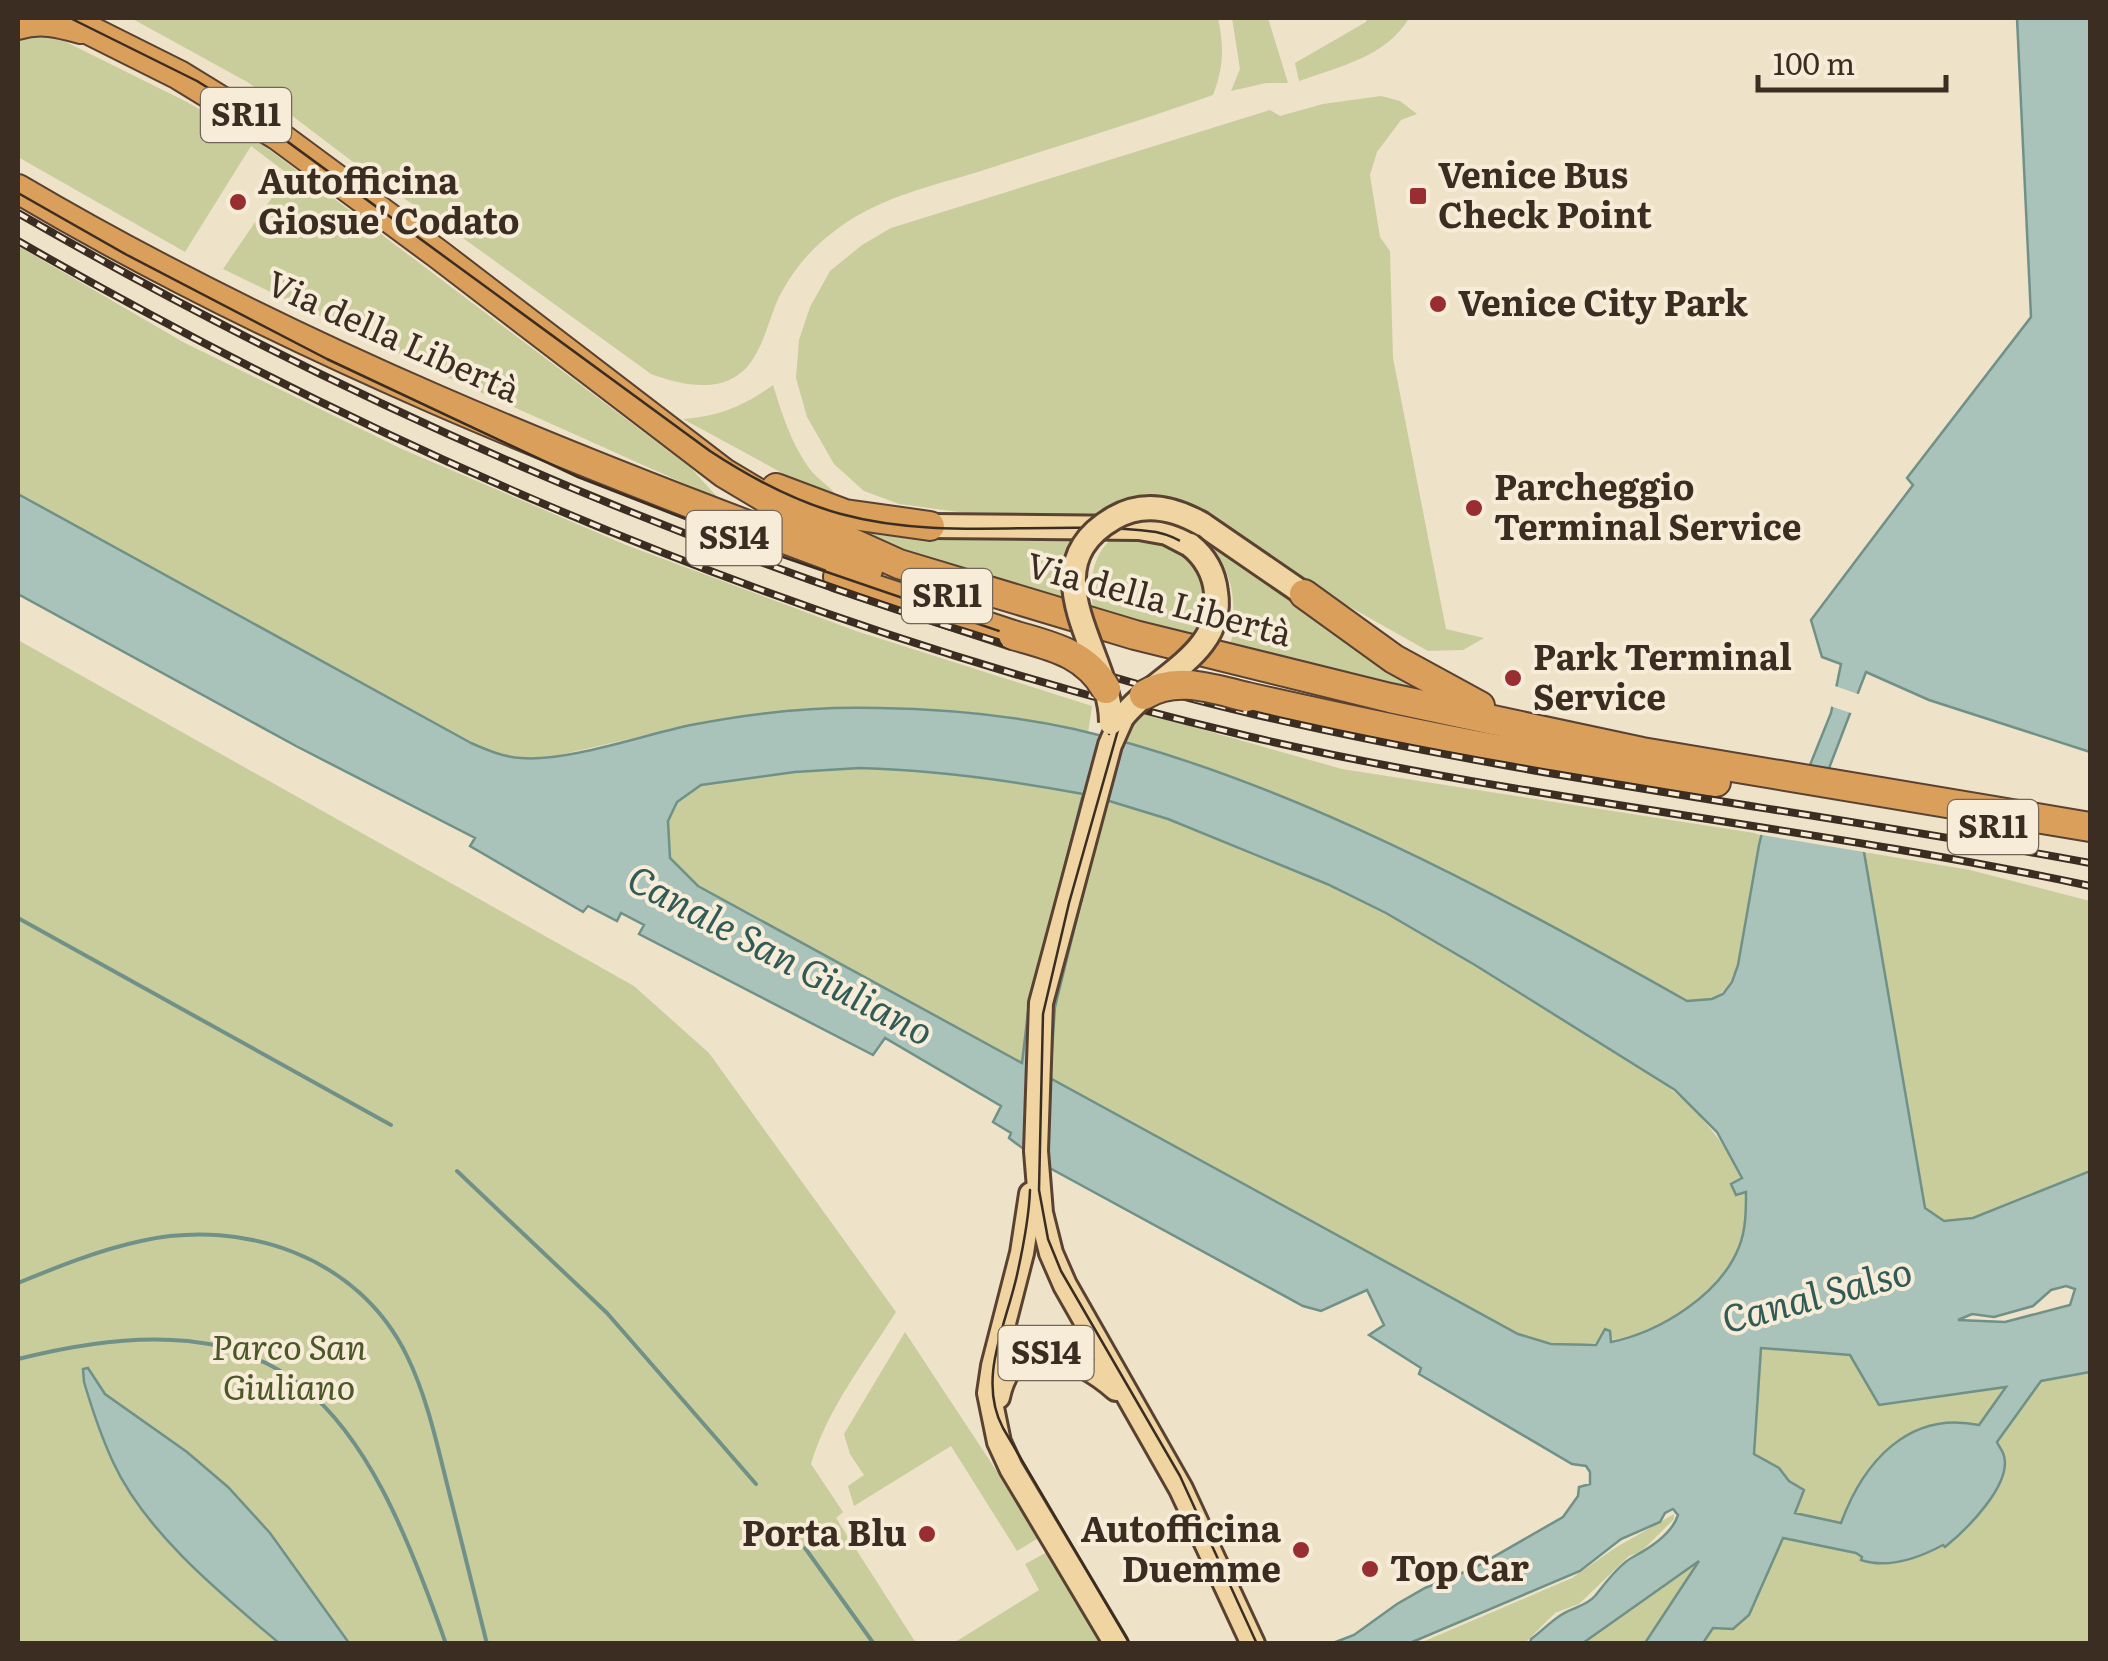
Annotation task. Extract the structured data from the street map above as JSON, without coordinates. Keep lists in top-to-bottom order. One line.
{"streets":{"highway":["SR11","Via della Libertà","SS14"]},"crossings":[["SR11","Via della Libertà"],["Via della Libertà","SS14"]],"water":["Canale San Giuliano","Canal Salso"],"parks":["Parco San Giuliano"],"places":{"transit":["Venice Bus Check Point"],"other":["Autofficina Giosue' Codato","Venice City Park","Parcheggio Terminal Service","Park Terminal Service","Porta Blu","Autofficina Duemme","Top Car"]},"scale_bar":"100 m"}
